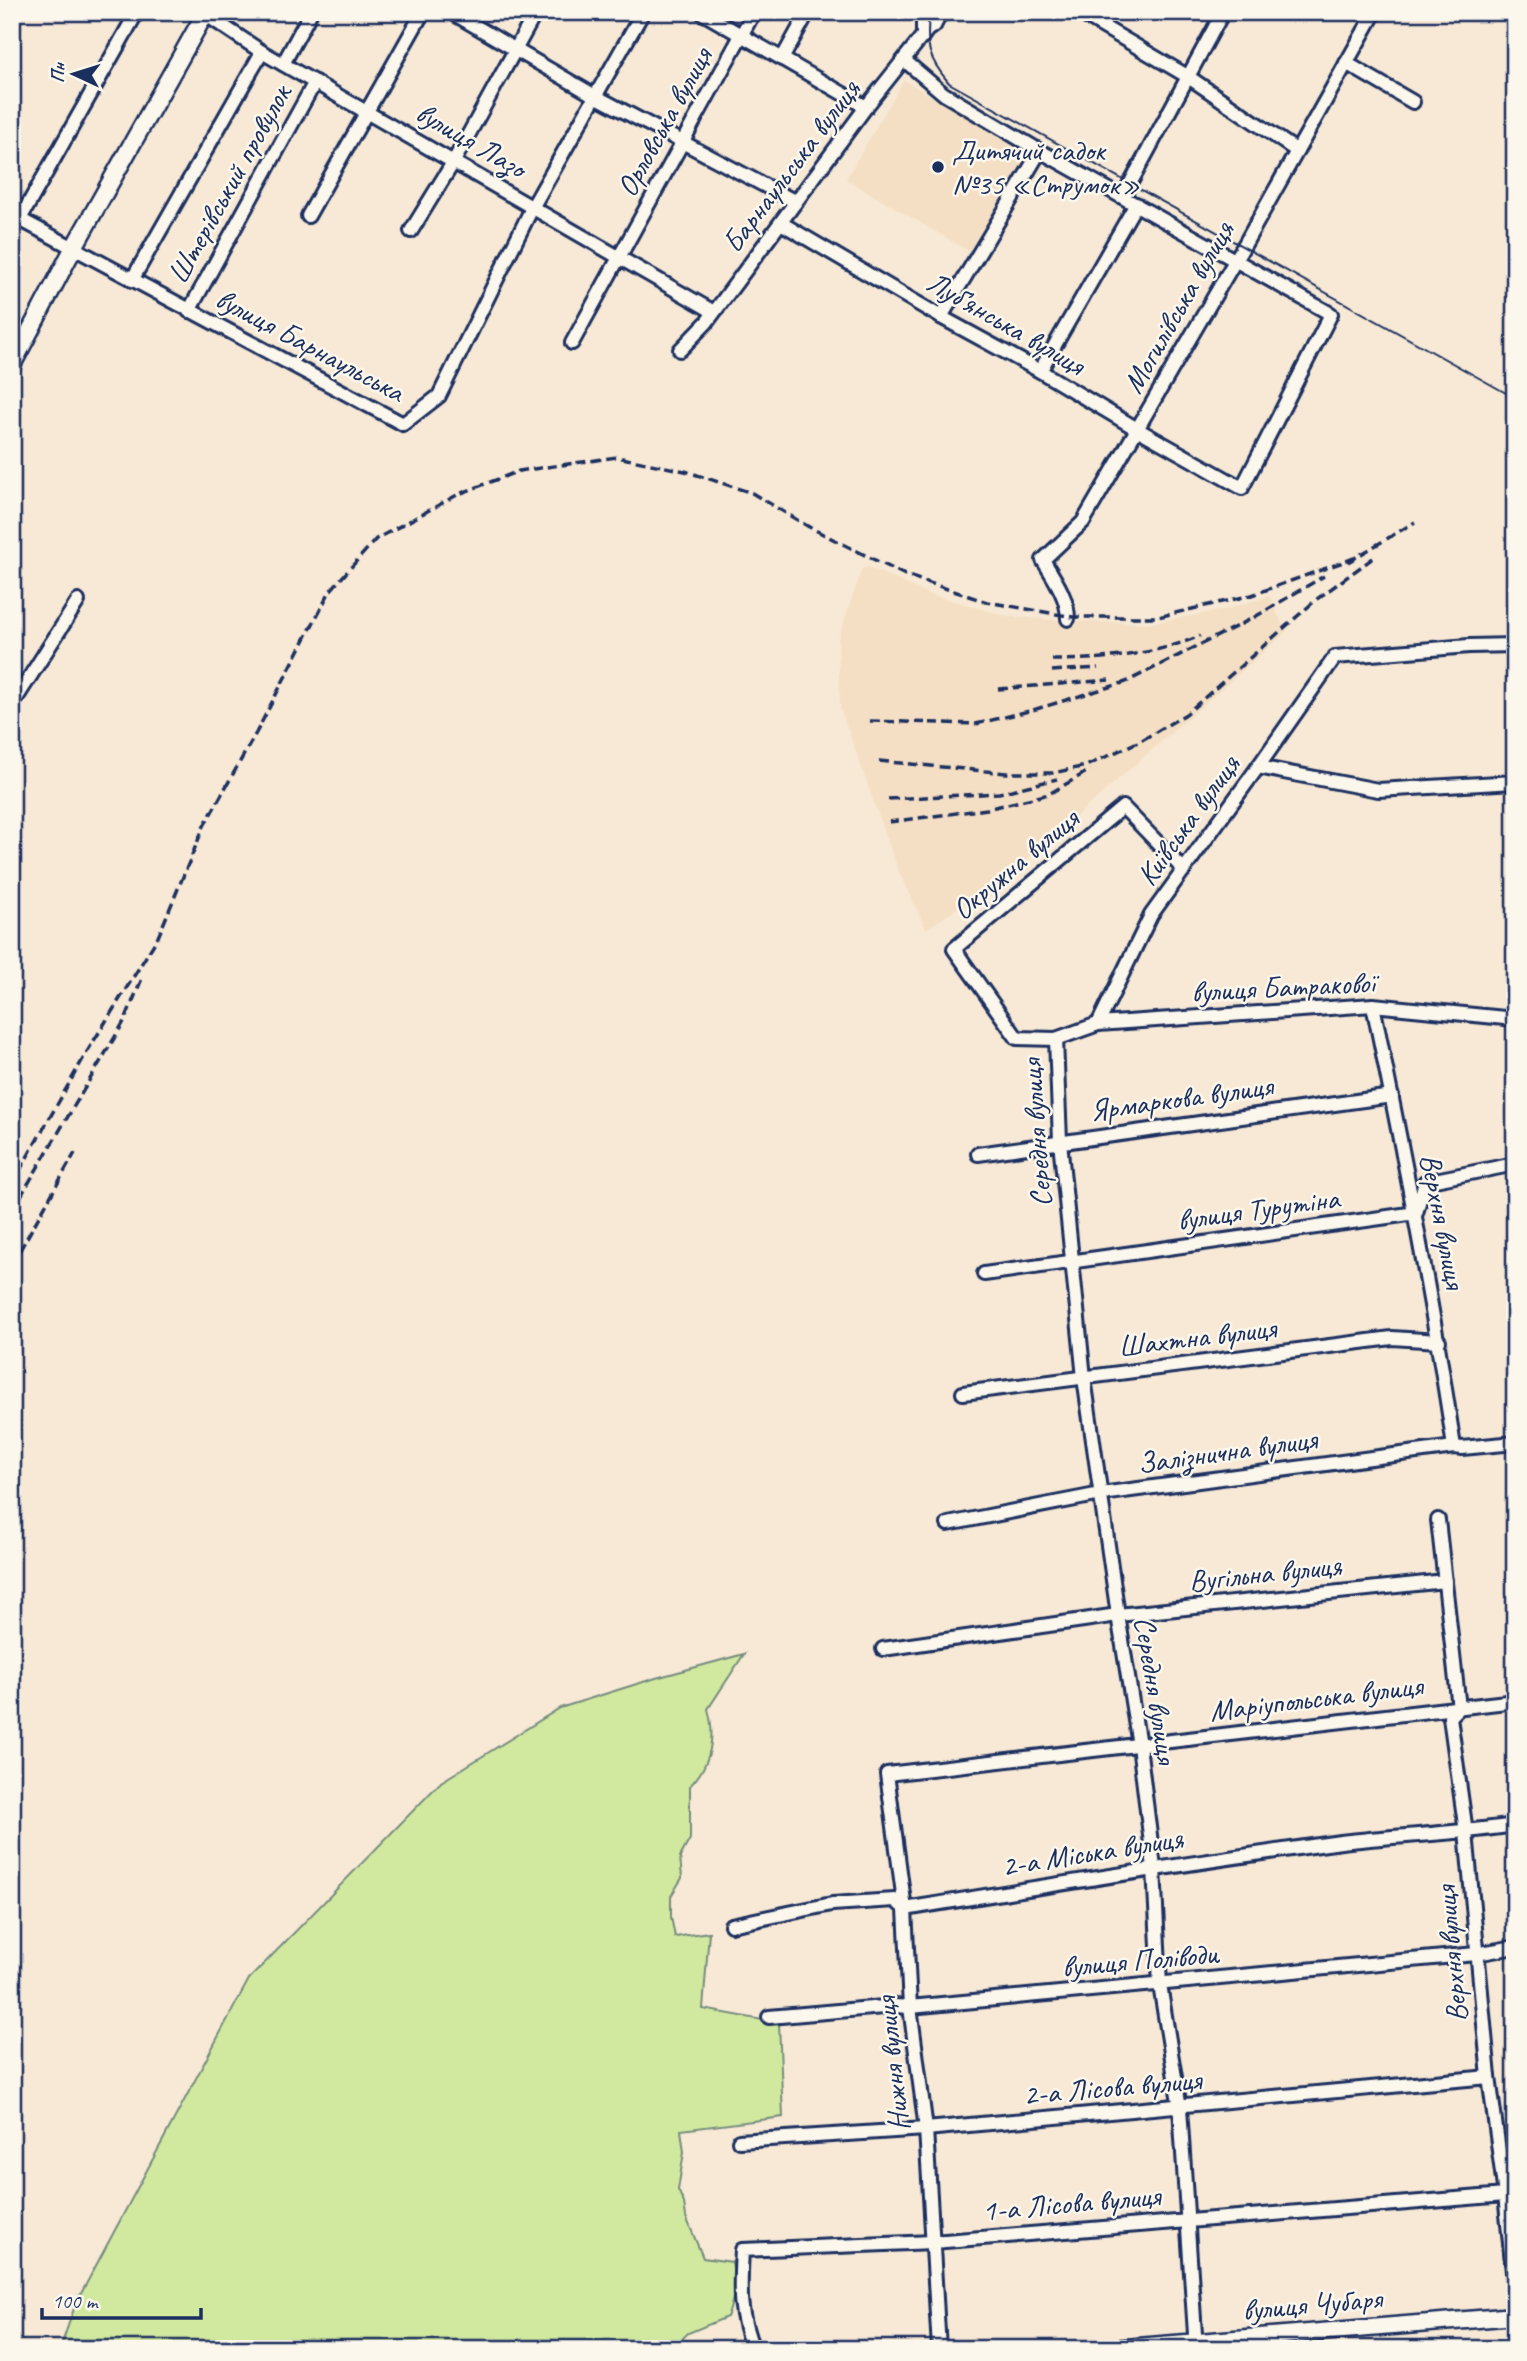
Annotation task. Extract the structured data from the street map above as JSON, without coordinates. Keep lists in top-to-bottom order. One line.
{"streets":{"street":["Орловська вулиця","вулиця Лазо","Барнаульська вулиця","Штерівський провулок","Могилівська вулиця","Луб'янська вулиця","вулиця Барнаульська","Київська вулиця","Окружна вулиця","вулиця Батракової","Ярмаркова вулиця","Середня вулиця","вулиця Турутіна","Верхня вулиця","Шахтна вулиця","Залізнична вулиця","Вугільна вулиця","Маріупольська вулиця","2-а Міська вулиця","вулиця Поліводи","Нижня вулиця","2-а Лісова вулиця","1-а Лісова вулиця","вулиця Чубаря"]},"crossings":[["Орловська вулиця","вулиця Лазо"],["вулиця Лазо","Барнаульська вулиця"],["вулиця Лазо","Штерівський провулок"],["вулиця Лазо","вулиця Барнаульська"],["Барнаульська вулиця","Луб'янська вулиця"],["Штерівський провулок","вулиця Барнаульська"],["Могилівська вулиця","Луб'янська вулиця"],["Київська вулиця","Окружна вулиця"],["Київська вулиця","вулиця Батракової"],["Окружна вулиця","вулиця Батракової"],["Окружна вулиця","Середня вулиця"],["вулиця Батракової","Середня вулиця"],["вулиця Батракової","Верхня вулиця"],["Ярмаркова вулиця","Середня вулиця"],["Ярмаркова вулиця","Верхня вулиця"],["Середня вулиця","вулиця Турутіна"],["Середня вулиця","Шахтна вулиця"],["Середня вулиця","Залізнична вулиця"],["Середня вулиця","Вугільна вулиця"],["Середня вулиця","Маріупольська вулиця"],["Середня вулиця","2-а Міська вулиця"],["Середня вулиця","вулиця Поліводи"],["Середня вулиця","2-а Лісова вулиця"],["Середня вулиця","1-а Лісова вулиця"],["Середня вулиця","вулиця Чубаря"],["вулиця Турутіна","Верхня вулиця"],["Верхня вулиця","Шахтна вулиця"],["Верхня вулиця","Залізнична вулиця"],["Верхня вулиця","Вугільна вулиця"],["Верхня вулиця","Маріупольська вулиця"],["Верхня вулиця","2-а Міська вулиця"],["Верхня вулиця","вулиця Поліводи"],["Верхня вулиця","2-а Лісова вулиця"],["Верхня вулиця","1-а Лісова вулиця"],["Верхня вулиця","вулиця Чубаря"],["Маріупольська вулиця","Нижня вулиця"],["2-а Міська вулиця","Нижня вулиця"],["вулиця Поліводи","Нижня вулиця"],["Нижня вулиця","2-а Лісова вулиця"],["Нижня вулиця","1-а Лісова вулиця"]],"places":["Дитячий садок №35 «Струмок»"],"scale_bar":"100 m","north":"left"}
